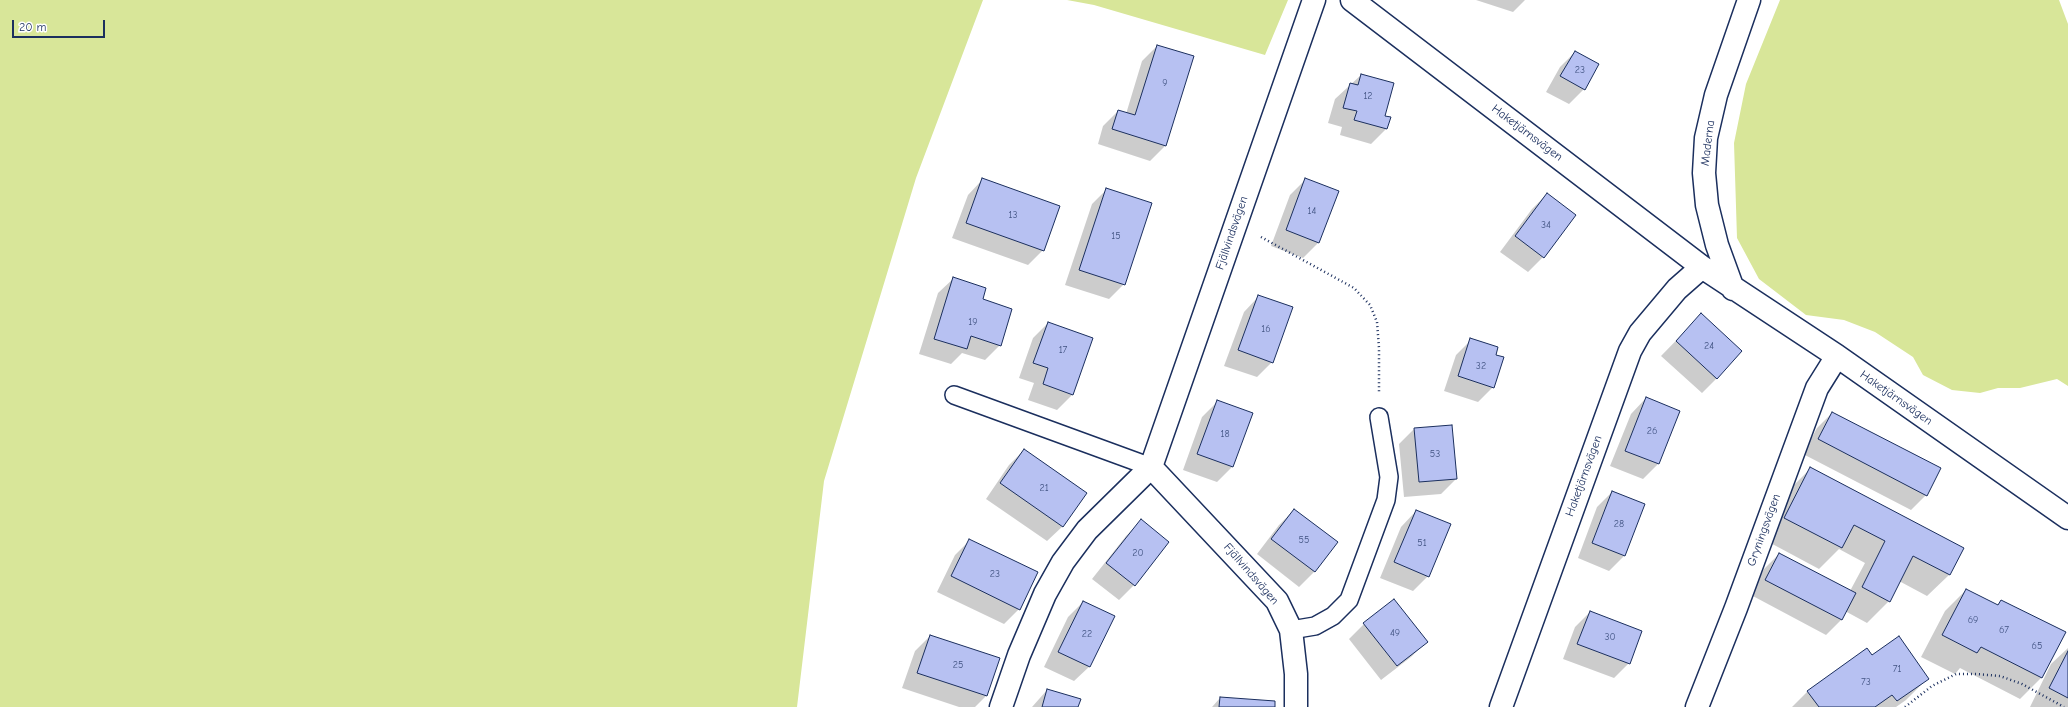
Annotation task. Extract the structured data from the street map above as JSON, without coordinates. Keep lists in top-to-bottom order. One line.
{"streets":{"street":["Haketjärnsvägen","Maderna","Fjällvindsvägen","Gryningsvägen"]},"crossings":[["Haketjärnsvägen","Maderna"],["Haketjärnsvägen","Gryningsvägen"]],"house_numbers":["23","9","12","14","13","34","15","19","16","24","17","32","26","18","53","21","28","55","51","20","23","69","67","49","22","30","65","25","71","73"],"scale_bar":"20 m"}
